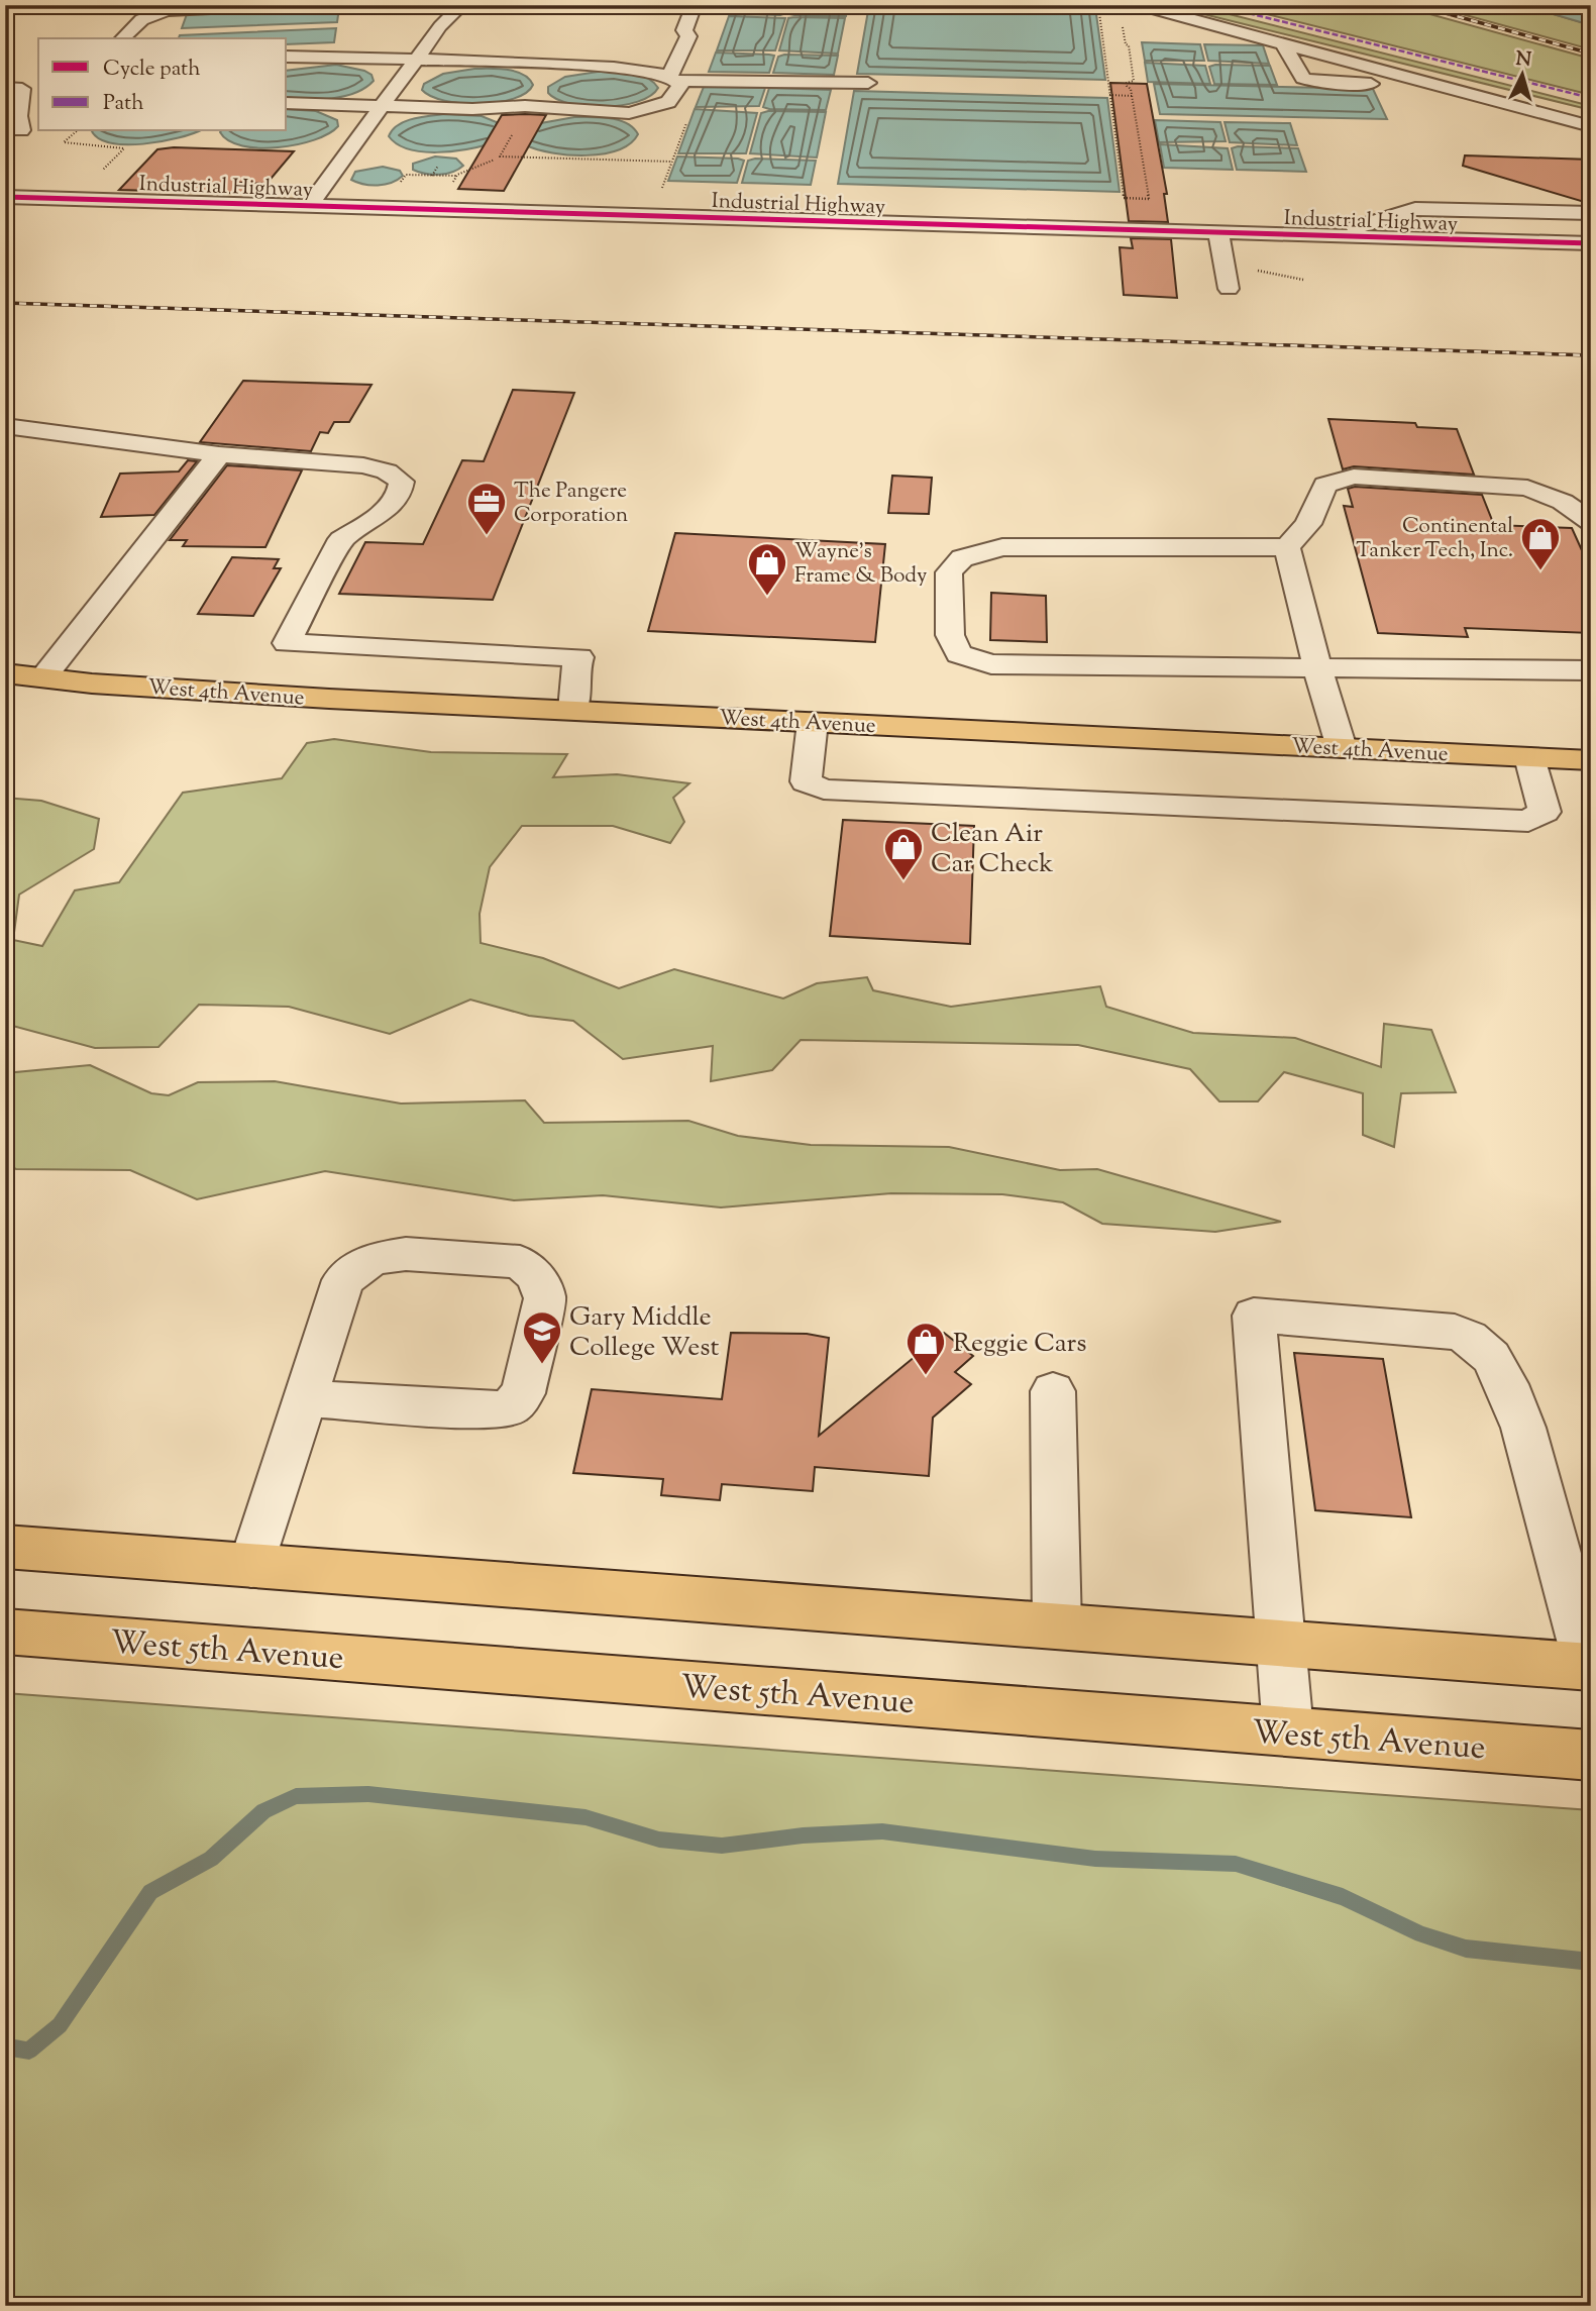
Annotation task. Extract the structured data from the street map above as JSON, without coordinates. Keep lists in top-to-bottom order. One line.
{"streets":{"main road":["West 4th Avenue","West 5th Avenue"],"street":["Industrial Highway"]},"places":{"office":["The Pangere Corporation"],"shop":["Continental Tanker Tech, Inc.","Wayne’s Frame & Body","Clean Air Car Check","Reggie Cars"],"school or university":["Gary Middle College West"]},"legend":["Cycle path","Path"],"north":"top"}
